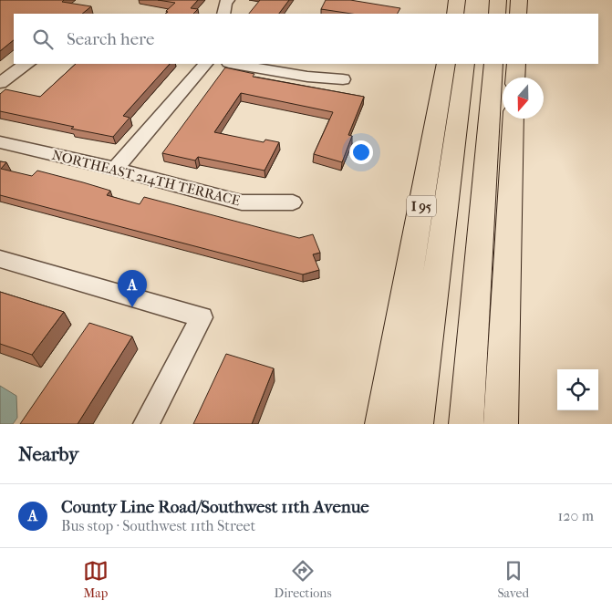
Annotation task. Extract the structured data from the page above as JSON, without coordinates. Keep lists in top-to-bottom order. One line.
{"streets":{"highway":["I 95"],"street":["NORTHEAST 214TH TERRACE"]},"north":"bottom","page":{"search":"Search here","pins":"A","heading":"Nearby","list":[{"mark":"A","name":"County Line Road/Southwest 11th Avenue","note":"Bus stop · Southwest 11th Street","value":"120 m"}],"nav":["Map","Directions","Saved"]}}
